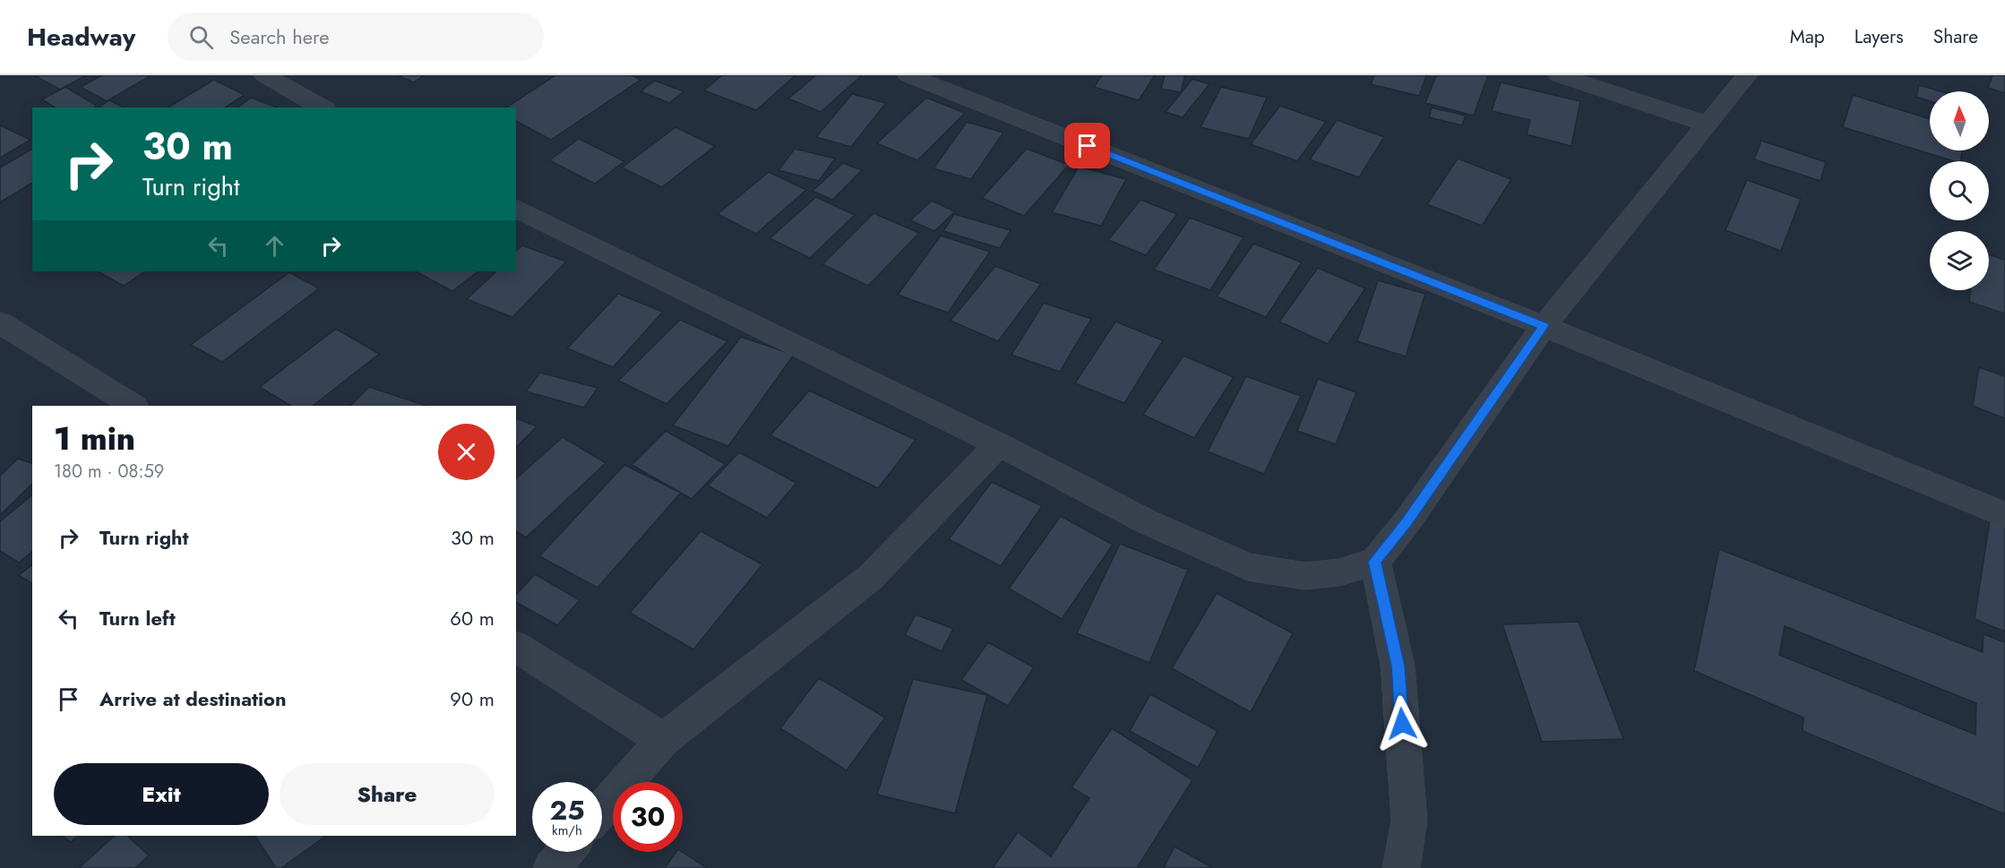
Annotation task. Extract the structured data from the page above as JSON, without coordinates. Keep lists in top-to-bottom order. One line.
{"north":"top","page":{"header":"Headway","search":"Search here","nav":["Map","Layers","Share"],"turn":["30 m","Turn right"],"heading":["1 min","180 m · 08:59"],"list":[{"name":"Turn right","value":"30 m"},{"name":"Turn left","value":"60 m"},{"name":"Arrive at destination","value":"90 m"}],"buttons":["Exit","Share"],"speed":"25 km/h","limit":"30"}}
